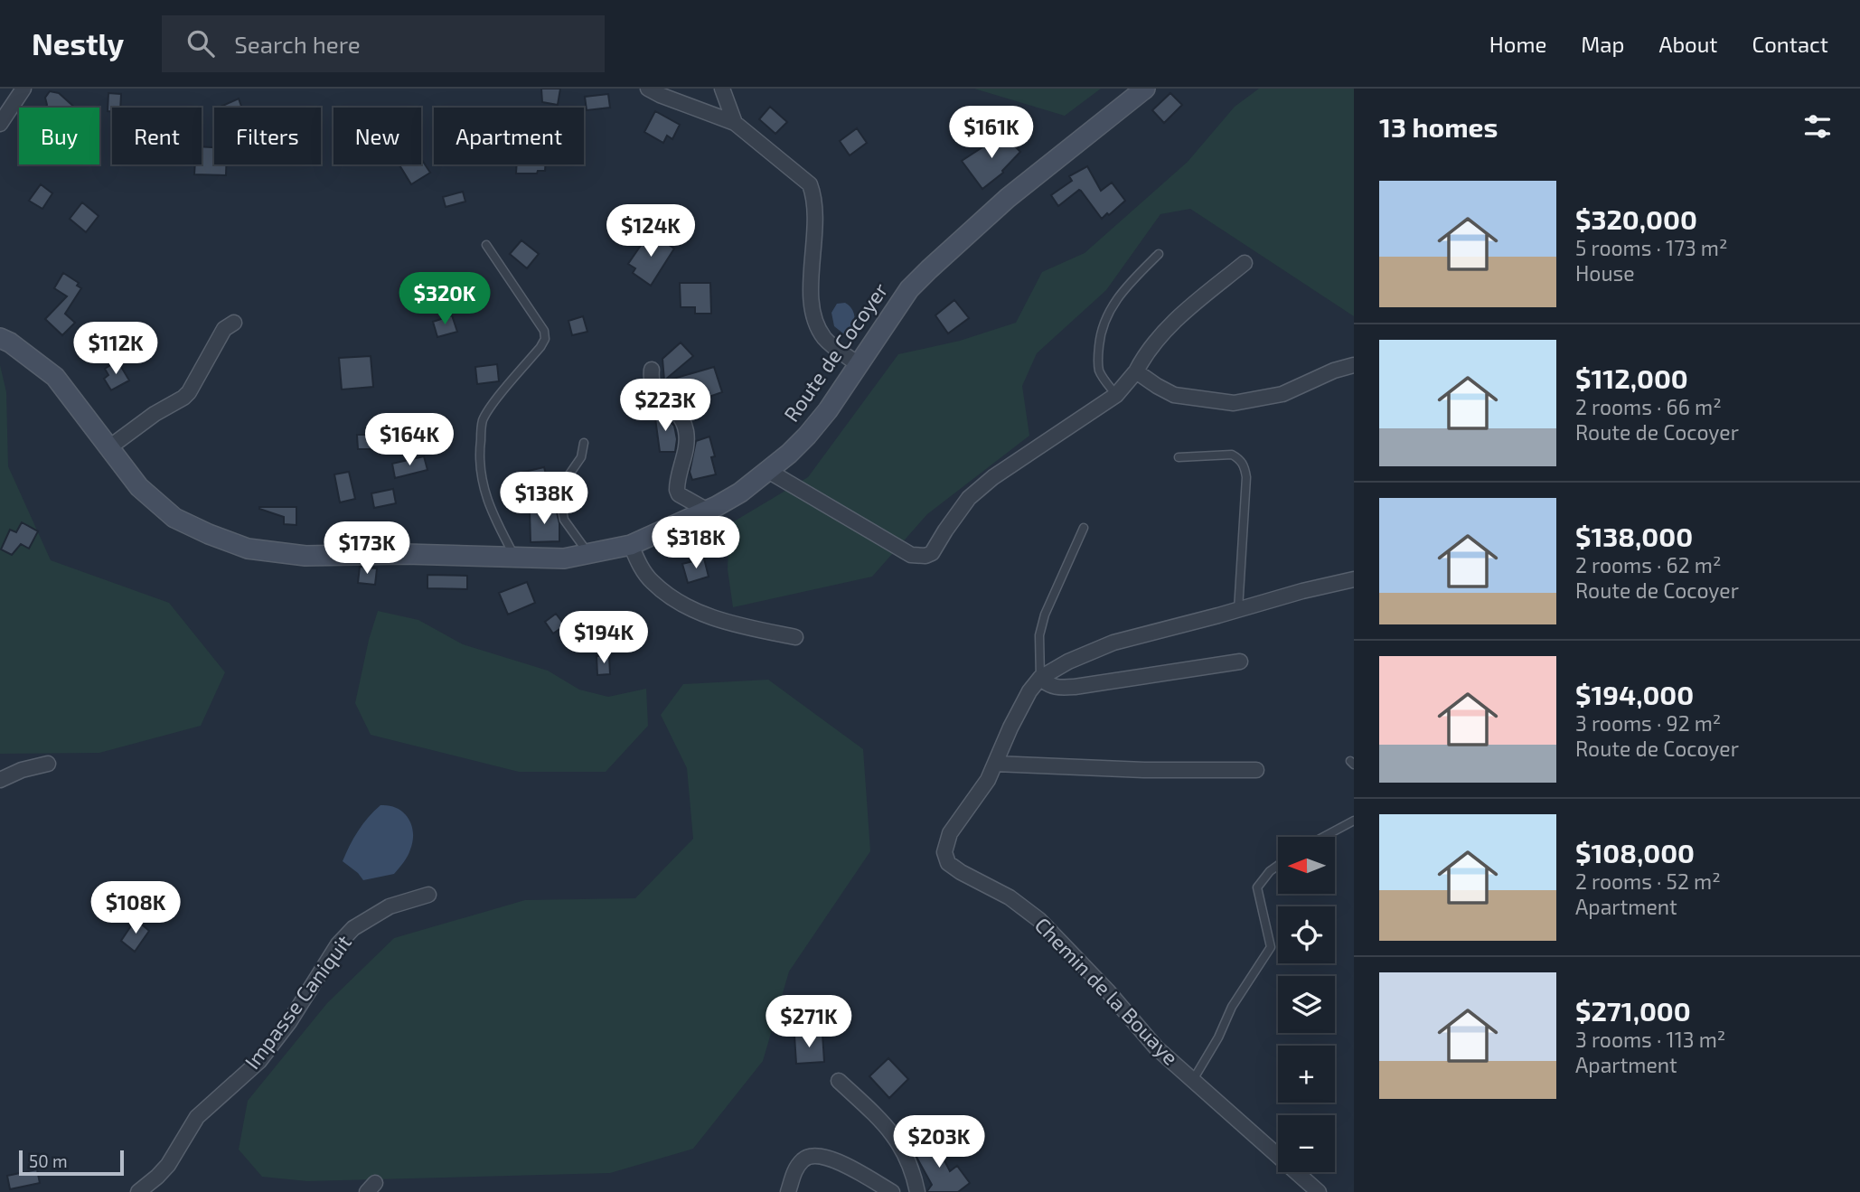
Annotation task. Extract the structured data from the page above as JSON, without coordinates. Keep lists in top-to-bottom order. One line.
{"streets":{"main road":["Route de Cocoyer"],"street":["Chemin de la Bouaye","Impasse Caniquit"]},"scale_bar":"50 m","north":"left","page":{"header":"Nestly","search":"Search here","nav":["Home","Map","About","Contact"],"heading":"13 homes","price":["$161K","$124K","$320K","$112K","$223K","$164K","$138K","$318K","$173K","$194K","$108K","$271K","$203K"],"chip":["Buy","Rent","Filters","New","Apartment"],"list":[{"name":"$320,000","note":"5 rooms · 173 m² · House"},{"name":"$112,000","note":"2 rooms · 66 m² · Route de Cocoyer"},{"name":"$138,000","note":"2 rooms · 62 m² · Route de Cocoyer"},{"name":"$194,000","note":"3 rooms · 92 m² · Route de Cocoyer"},{"name":"$108,000","note":"2 rooms · 52 m² · Apartment"},{"name":"$271,000","note":"3 rooms · 113 m² · Apartment"}],"map_buttons":["+","−"],"scale":"50 m"}}
